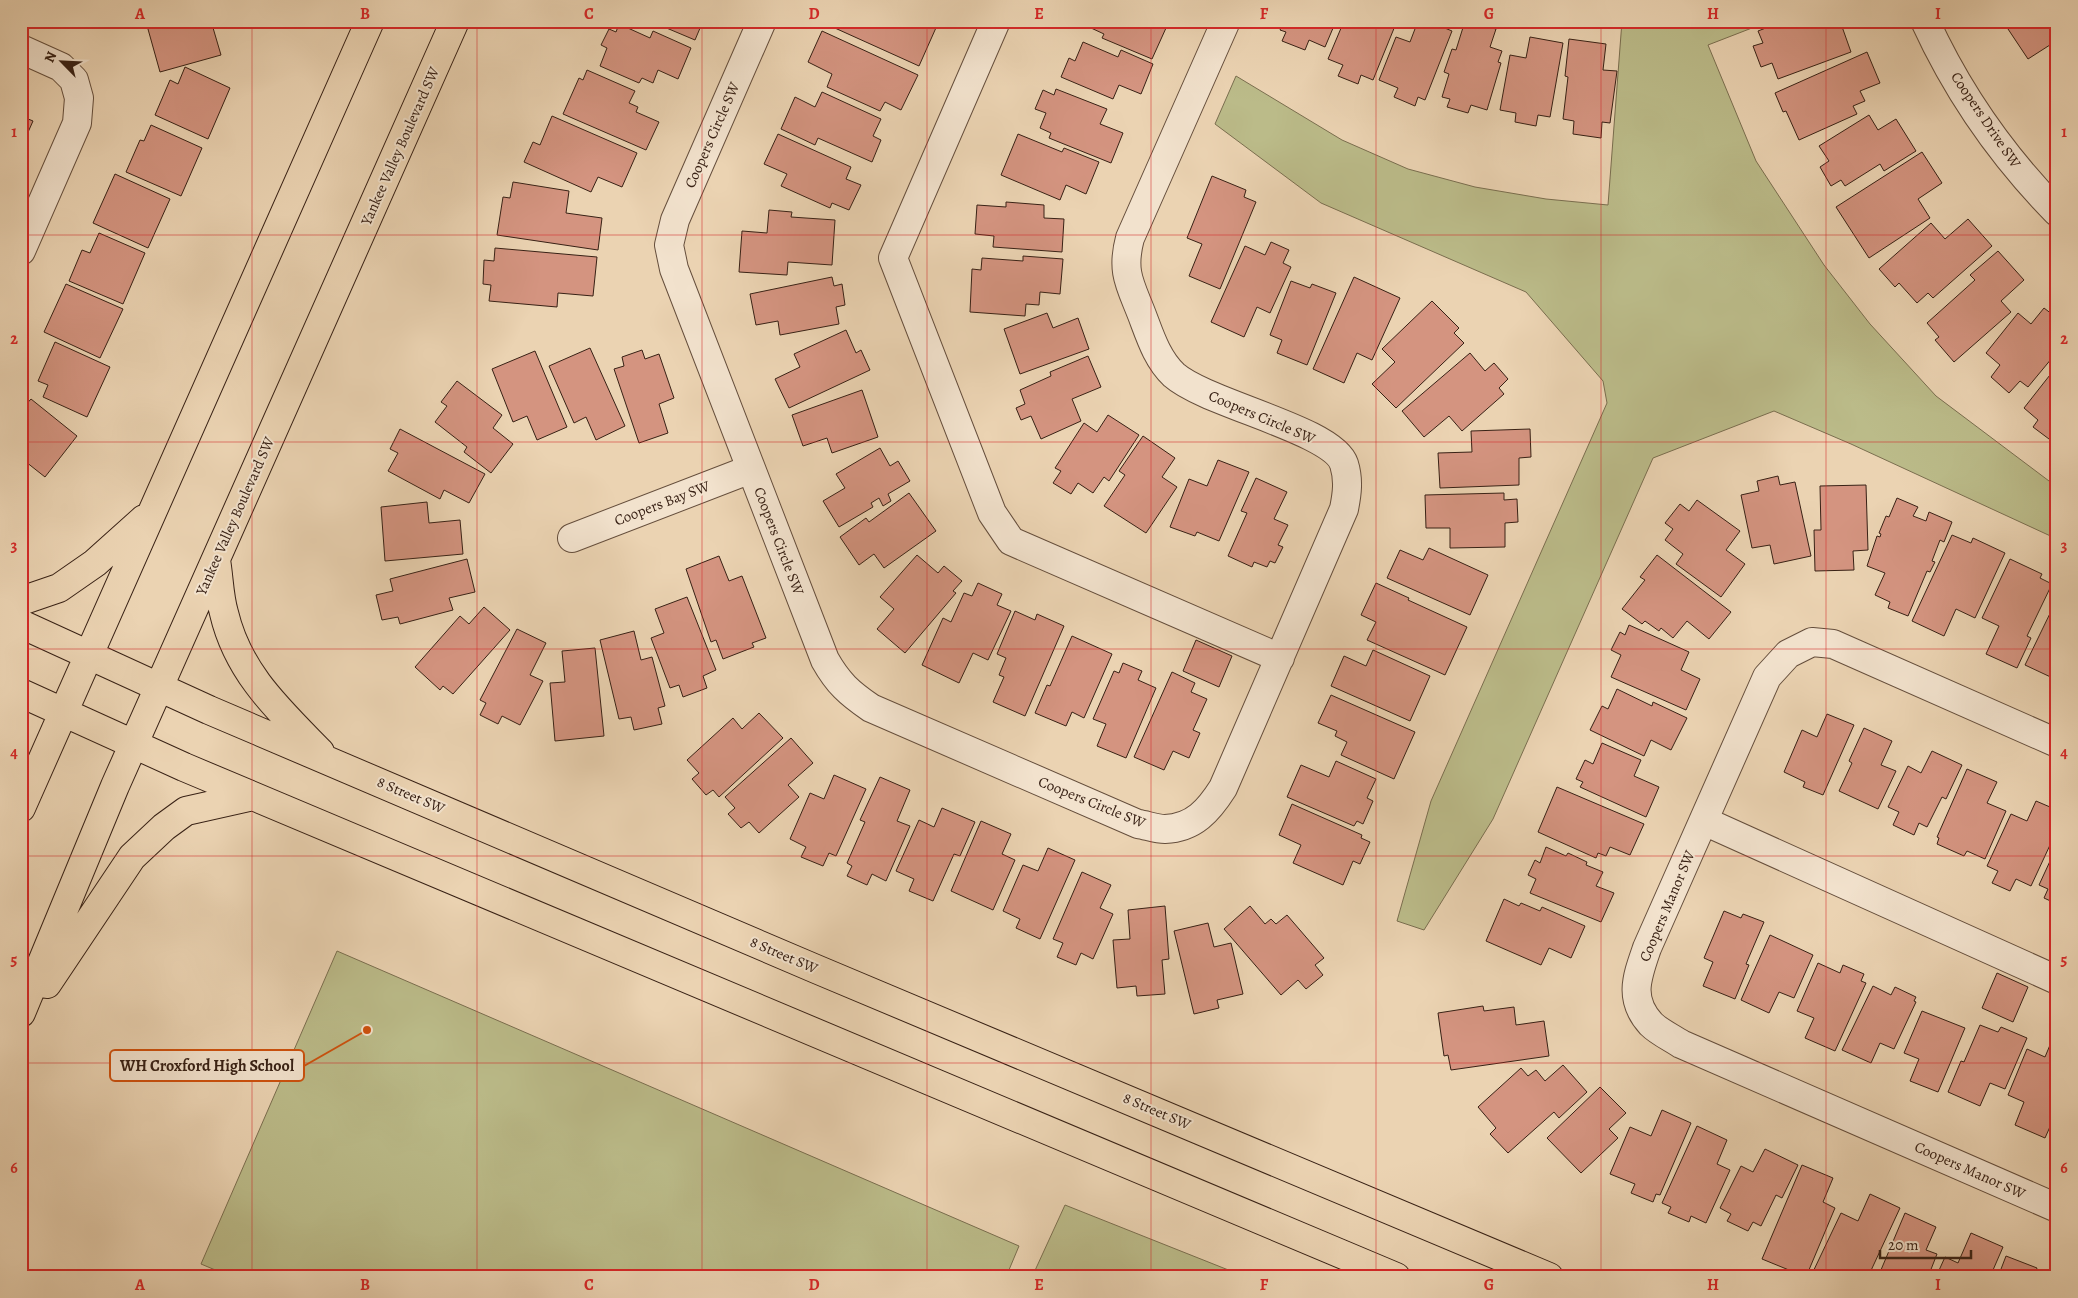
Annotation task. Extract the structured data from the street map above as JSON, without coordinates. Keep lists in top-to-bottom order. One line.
{"streets":{"main road":["Yankee Valley Boulevard SW","8 Street SW"],"street":["Coopers Drive SW","Coopers Circle SW","Coopers Bay SW","Coopers Manor SW"]},"crossings":[["Coopers Circle SW","Coopers Bay SW"],["Yankee Valley Boulevard SW","8 Street SW"]],"places":["WH Croxford High School"],"scale_bar":"20 m","north":"top left","grid":{"columns":["A","B","C","D","E","F","G","H","I"],"rows":["1","2","3","4","5","6"]}}
